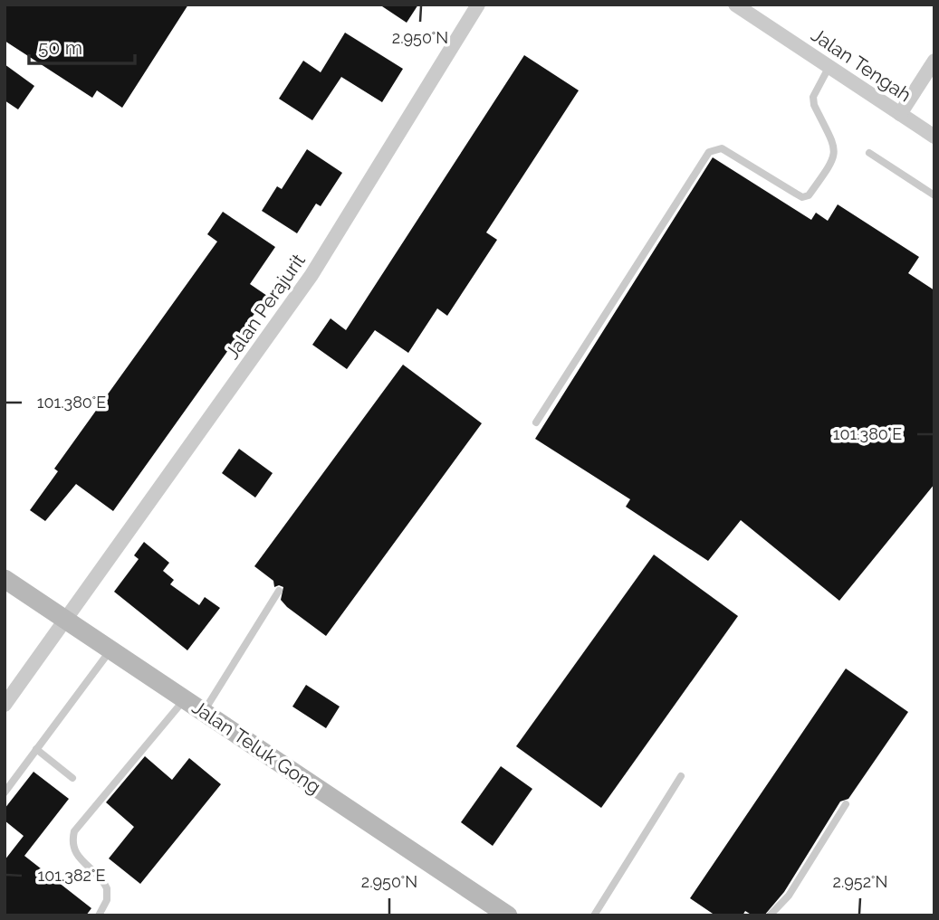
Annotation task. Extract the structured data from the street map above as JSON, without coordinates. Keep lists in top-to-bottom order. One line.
{"streets":{"street":["Jalan Tengah","Jalan Perajurit","Jalan Teluk Gong"]},"crossings":[["Jalan Perajurit","Jalan Teluk Gong"]],"scale_bar":"50 m","coordinates":["2.950°N","101.380°E","101.382°E","2.952°N"]}
